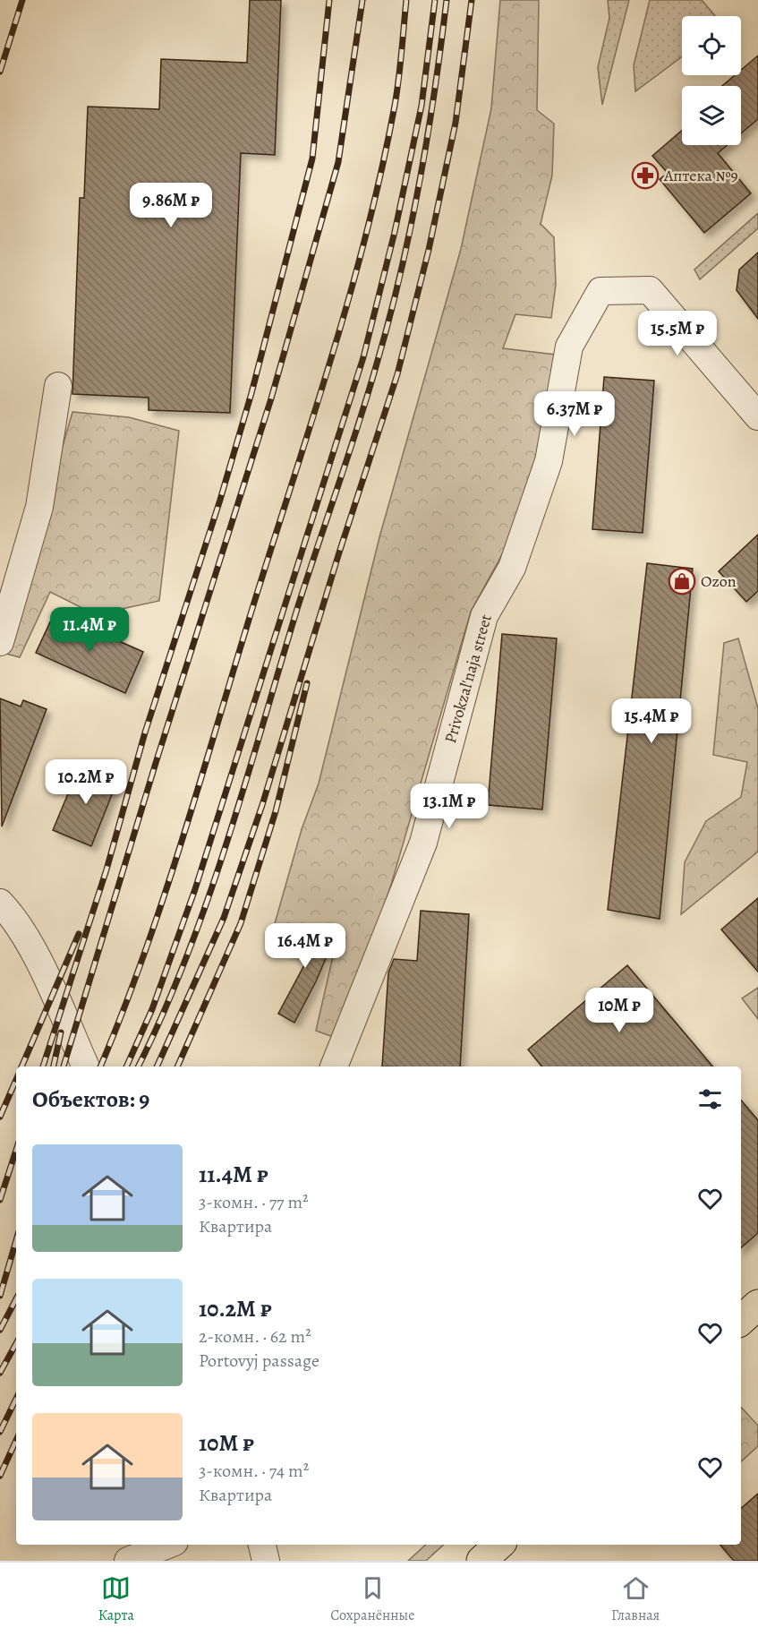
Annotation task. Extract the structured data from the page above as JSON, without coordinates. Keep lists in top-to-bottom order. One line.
{"streets":{"street":["Privokzal'naja street"]},"places":{"pharmacy":["Аптека №9"],"shop":["Ozon"]},"page":{"price":["9.86M ₽","15.5M ₽","6.37M ₽","11.4M ₽","15.4M ₽","10.2M ₽","13.1M ₽","16.4M ₽","10M ₽"],"heading":"Объектов: 9","list":[{"name":"11.4M ₽","note":"3-комн. · 77 m² · Квартира"},{"name":"10.2M ₽","note":"2-комн. · 62 m² · Portovyj passage"},{"name":"10M ₽","note":"3-комн. · 74 m² · Квартира"}],"tabs":["Карта","Сохранённые","Главная"]}}
